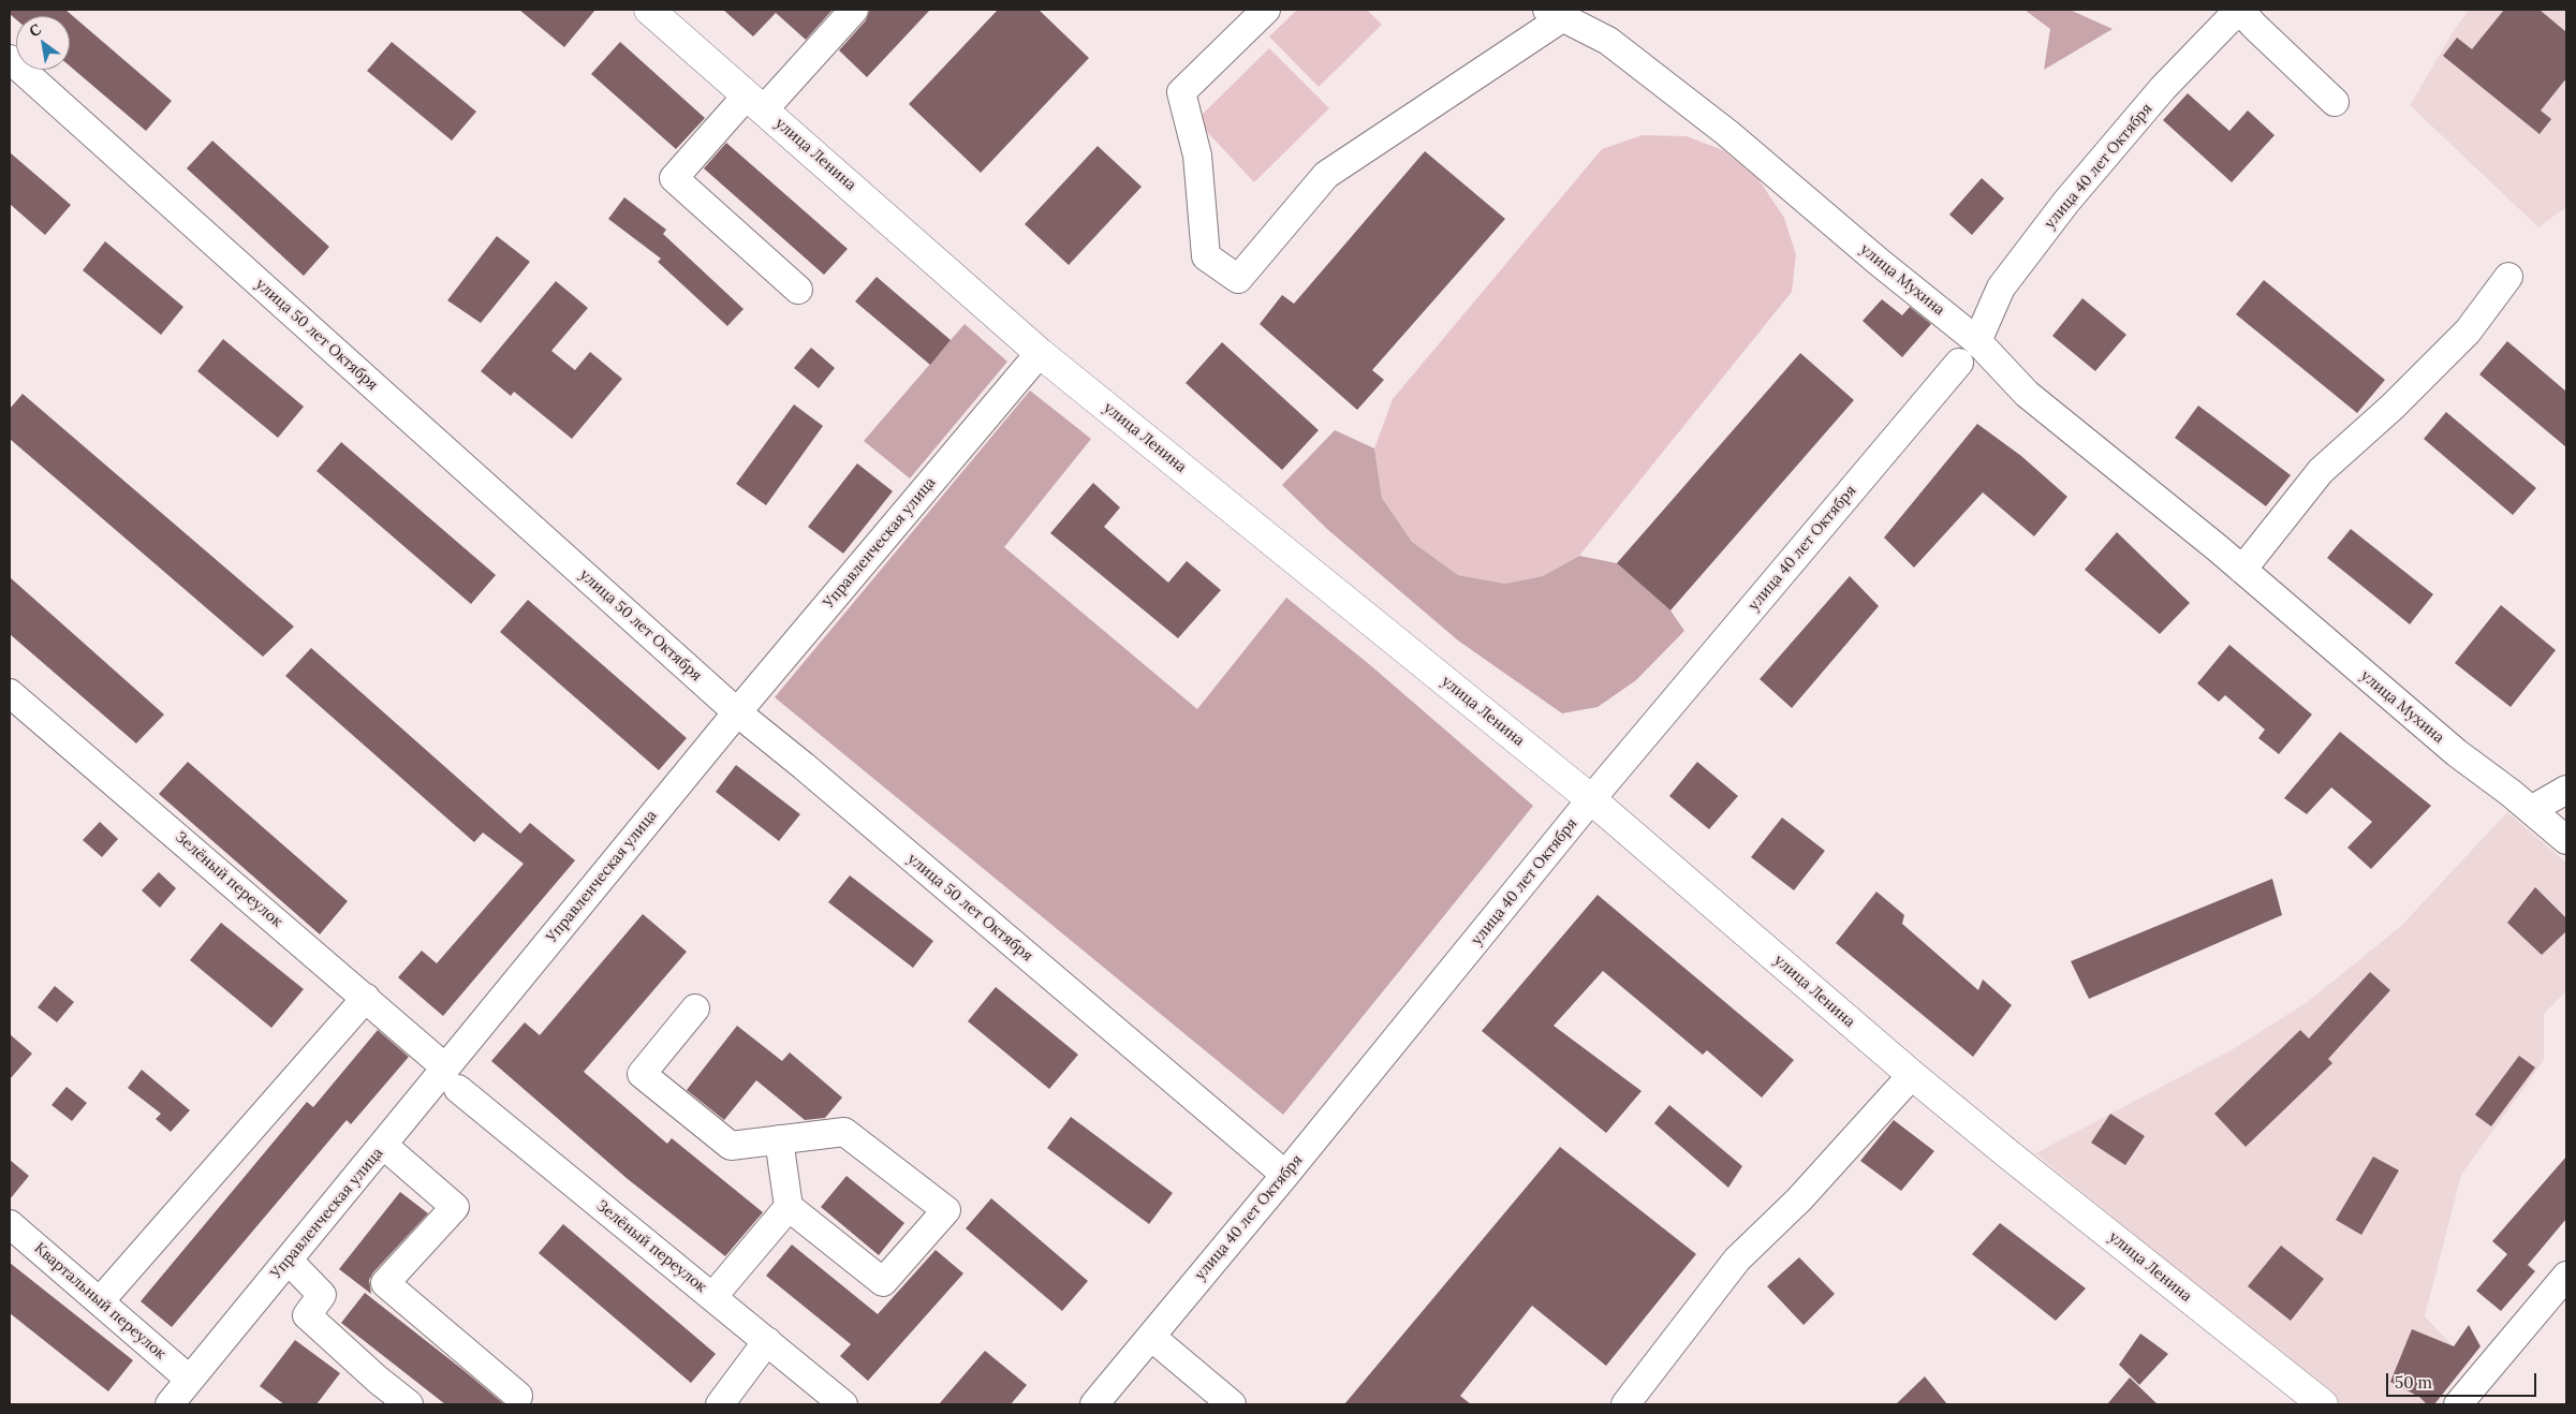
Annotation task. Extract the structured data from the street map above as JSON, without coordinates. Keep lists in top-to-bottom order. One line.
{"streets":{"main road":["улица Ленина"],"street":["улица 40 лет Октября","улица Мухина","улица 50 лет Октября","Управленческая улица","Зелёный переулок","Квартальный переулок"]},"crossings":[["улица Ленина","улица 40 лет Октября"],["улица Ленина","Управленческая улица"],["улица 40 лет Октября","улица Мухина"],["улица 40 лет Октября","улица 50 лет Октября"],["улица 50 лет Октября","Управленческая улица"],["Управленческая улица","Зелёный переулок"],["Управленческая улица","Квартальный переулок"]],"scale_bar":"50 m","north":"top left"}
